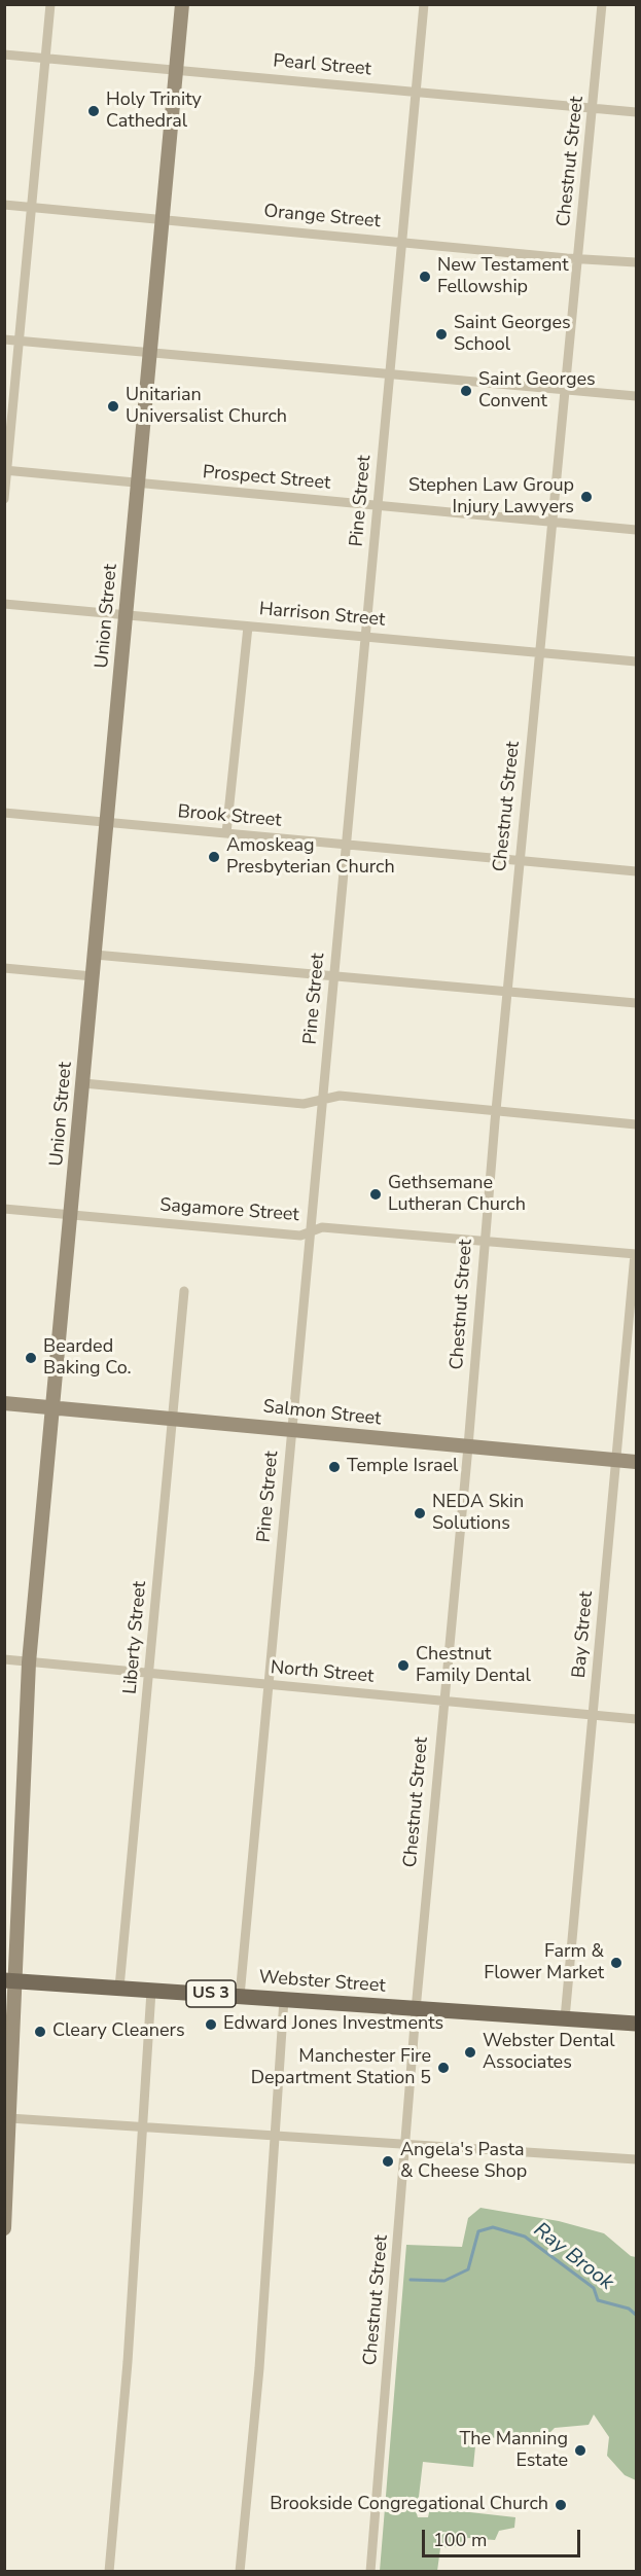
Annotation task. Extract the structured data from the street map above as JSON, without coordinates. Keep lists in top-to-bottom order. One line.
{"streets":{"main road":["Webster Street","US 3"],"street":["Pearl Street","Chestnut Street","Orange Street","Prospect Street","Pine Street","Harrison Street","Union Street","Brook Street","Sagamore Street","Salmon Street","Bay Street","Liberty Street","North Street"]},"crossings":[["Pearl Street","Chestnut Street"],["Pearl Street","Pine Street"],["Pearl Street","Union Street"],["Chestnut Street","Orange Street"],["Chestnut Street","Prospect Street"],["Chestnut Street","Harrison Street"],["Chestnut Street","Brook Street"],["Chestnut Street","Sagamore Street"],["Chestnut Street","Salmon Street"],["Chestnut Street","North Street"],["Chestnut Street","Webster Street"],["Orange Street","Pine Street"],["Orange Street","Union Street"],["Prospect Street","Pine Street"],["Prospect Street","Union Street"],["Pine Street","Harrison Street"],["Pine Street","Brook Street"],["Pine Street","Sagamore Street"],["Pine Street","Salmon Street"],["Pine Street","North Street"],["Pine Street","Webster Street"],["Harrison Street","Union Street"],["Union Street","Brook Street"],["Union Street","Sagamore Street"],["Union Street","Salmon Street"],["Union Street","North Street"],["Union Street","Webster Street"],["Sagamore Street","Bay Street"],["Salmon Street","Bay Street"],["Salmon Street","Liberty Street"],["Bay Street","North Street"],["Bay Street","Webster Street"],["Liberty Street","North Street"],["Liberty Street","Webster Street"]],"water":["Ray Brook"],"places":["Holy Trinity Cathedral","New Testament Fellowship","Saint Georges School","Saint Georges Convent","Unitarian Universalist Church","Stephen Law Group Injury Lawyers","Amoskeag Presbyterian Church","Gethsemane Lutheran Church","Bearded Baking Co.","Temple Israel","NEDA Skin Solutions","Chestnut Family Dental","Farm & Flower Market","Edward Jones Investments","Cleary Cleaners","Webster Dental Associates","Manchester Fire Department Station 5","Angela's Pasta & Cheese Shop","The Manning Estate","Brookside Congregational Church"],"scale_bar":"100 m"}
